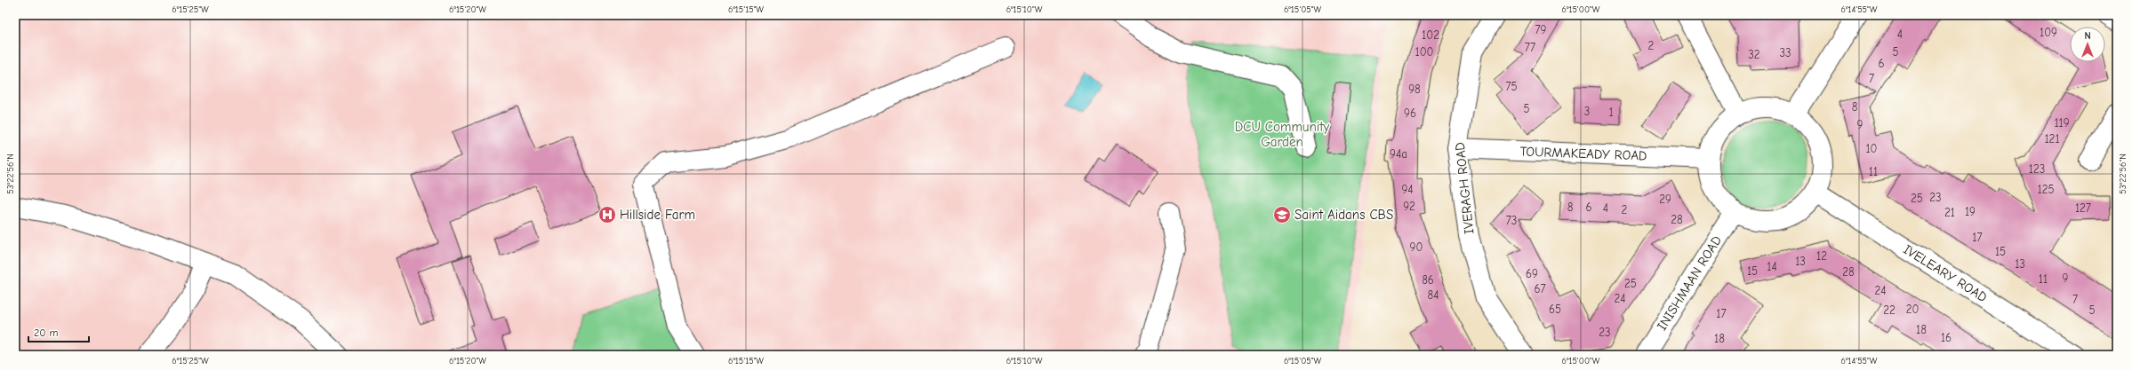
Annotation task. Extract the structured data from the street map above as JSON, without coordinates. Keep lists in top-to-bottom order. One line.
{"streets":{"street":["TOURMAKEADY ROAD","IVERAGH ROAD","IVELEARY ROAD","INISHMAAN ROAD"]},"crossings":[["TOURMAKEADY ROAD","IVERAGH ROAD"],["TOURMAKEADY ROAD","IVELEARY ROAD"],["TOURMAKEADY ROAD","INISHMAAN ROAD"],["IVELEARY ROAD","INISHMAAN ROAD"]],"parks":["DCU Community Garden"],"places":{"hospital":["Hillside Farm"],"school or university":["Saint Aidans CBS"]},"house_numbers":["79","109","4","102","2","77","100","5","33","32","6","7","75","98","8","5","3","1","96","119","9","121","10","94a","123","11","94","125","23","25","29","92","8","6","4","127","2","19","21","28","73","17","90","15","12","13","13","14","15","28","69","9","11","86","25","67","24","84","24","7","65","20","22","5","17","18","23","16","18"],"scale_bar":"20 m","north":"top","coordinates":["6°15'25\"W","6°15'20\"W","6°15'15\"W","6°15'10\"W","6°15'05\"W","6°15'00\"W","6°14'55\"W","53°22'56\"N"]}
